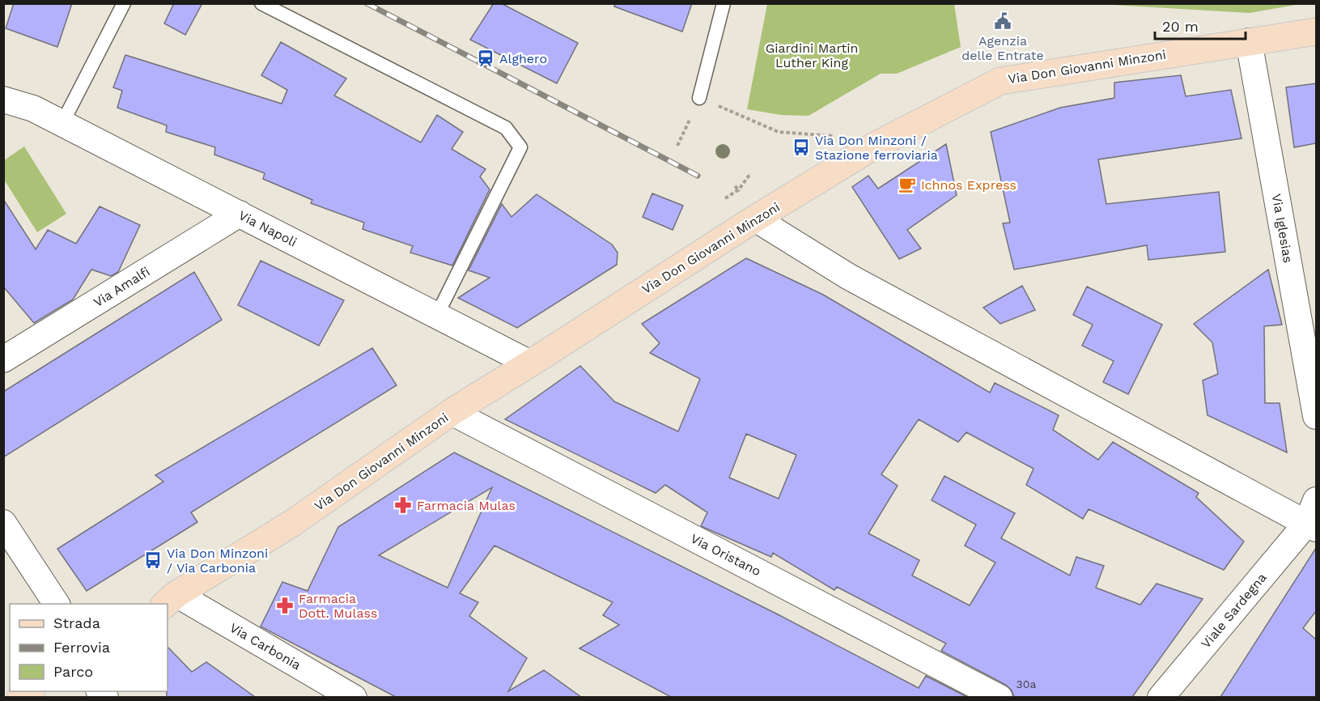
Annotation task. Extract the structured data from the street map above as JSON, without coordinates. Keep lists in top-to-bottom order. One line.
{"streets":{"main road":["Via Don Giovanni Minzoni"],"street":["Via Napoli","Via Iglesias","Via Amalfi","Via Oristano","Viale Sardegna","Via Carbonia"]},"crossings":[["Via Don Giovanni Minzoni","Via Napoli"],["Via Don Giovanni Minzoni","Via Iglesias"],["Via Don Giovanni Minzoni","Via Oristano"],["Via Don Giovanni Minzoni","Via Carbonia"],["Via Napoli","Via Amalfi"]],"parks":["Giardini Martin Luther King"],"places":{"public building":["Agenzia delle Entrate"],"station":["Alghero"],"bus stop":["Via Don Minzoni / Stazione ferroviaria","Via Don Minzoni / Via Carbonia"],"cafe":["Ichnos Express"],"pharmacy":["Farmacia Mulas","Farmacia Dott. Mulass"]},"house_numbers":["30a"],"legend":["Strada","Ferrovia","Parco"],"scale_bar":"20 m"}
